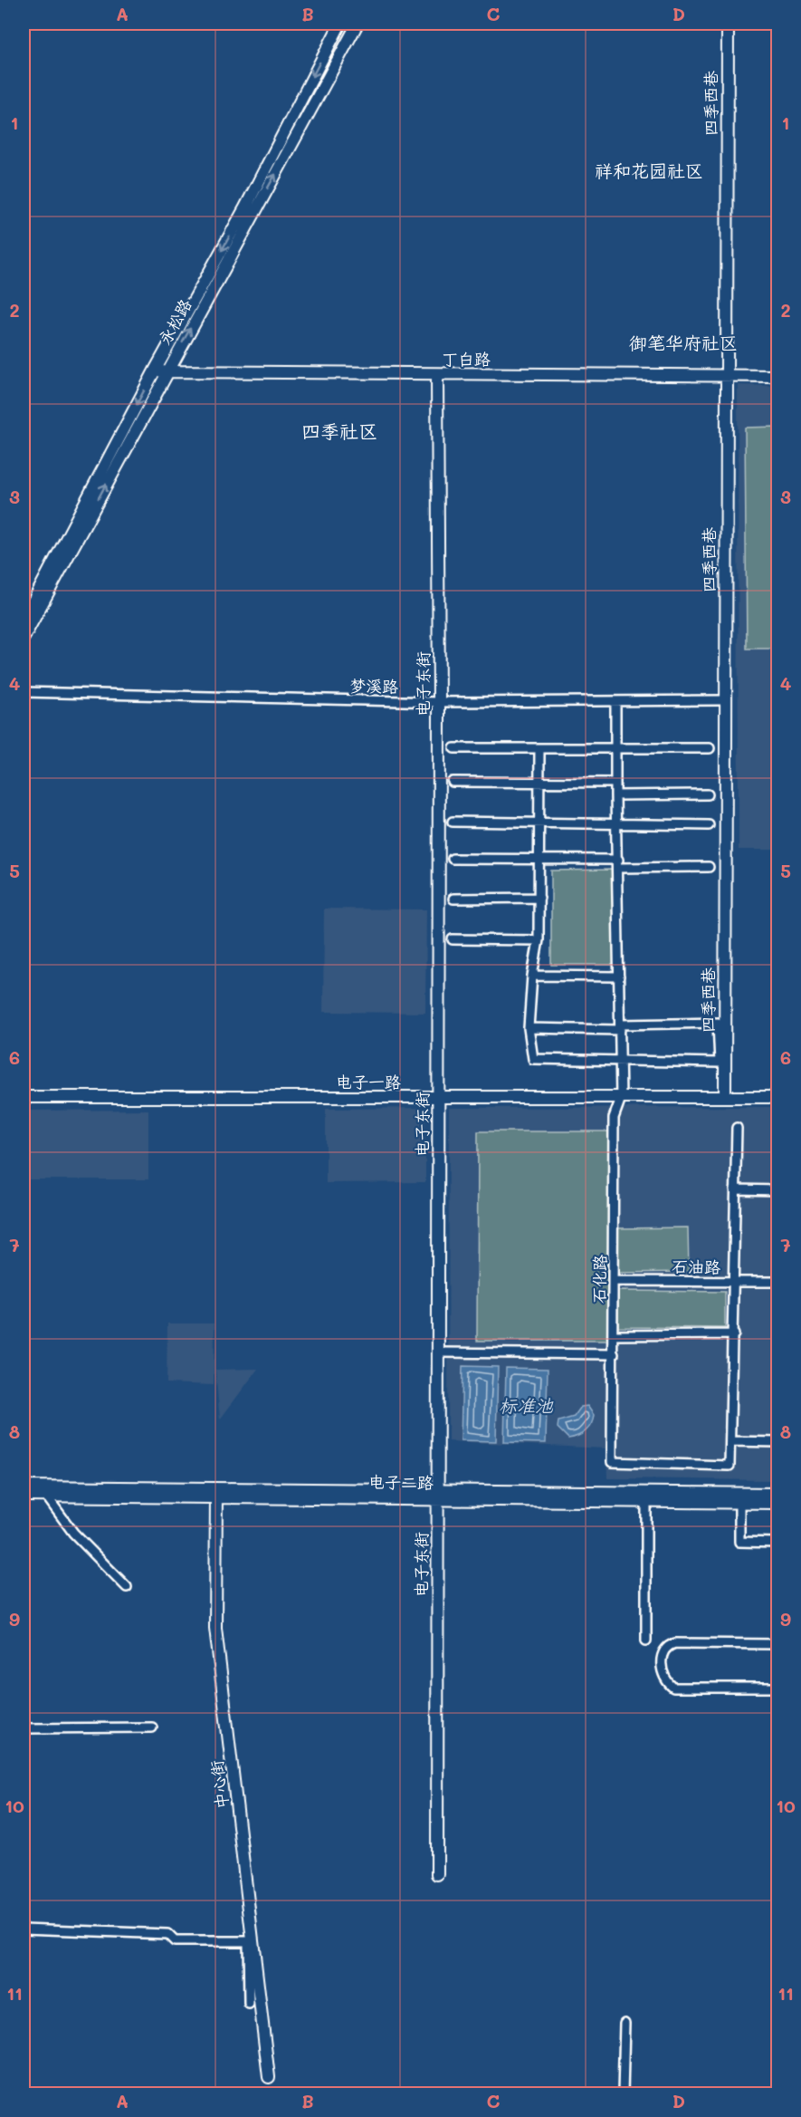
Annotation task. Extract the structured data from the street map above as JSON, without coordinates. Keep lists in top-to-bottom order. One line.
{"streets":{"street":["四季西巷","永松路","丁白路","电子东街","梦溪路","电子一路","石油路","石化路","电子二路","中心街"]},"crossings":[["四季西巷","丁白路"],["四季西巷","梦溪路"],["四季西巷","电子一路"],["永松路","丁白路"],["丁白路","电子东街"],["电子东街","梦溪路"],["电子东街","电子一路"],["电子东街","电子二路"],["梦溪路","石化路"],["电子一路","石化路"],["石油路","石化路"],["电子二路","中心街"]],"districts":["祥和花园社区","御笔华府社区","四季社区"],"water":["标准池"],"grid":{"columns":["A","B","C","D"],"rows":["1","2","3","4","5","6","7","8","9","10","11"]}}
